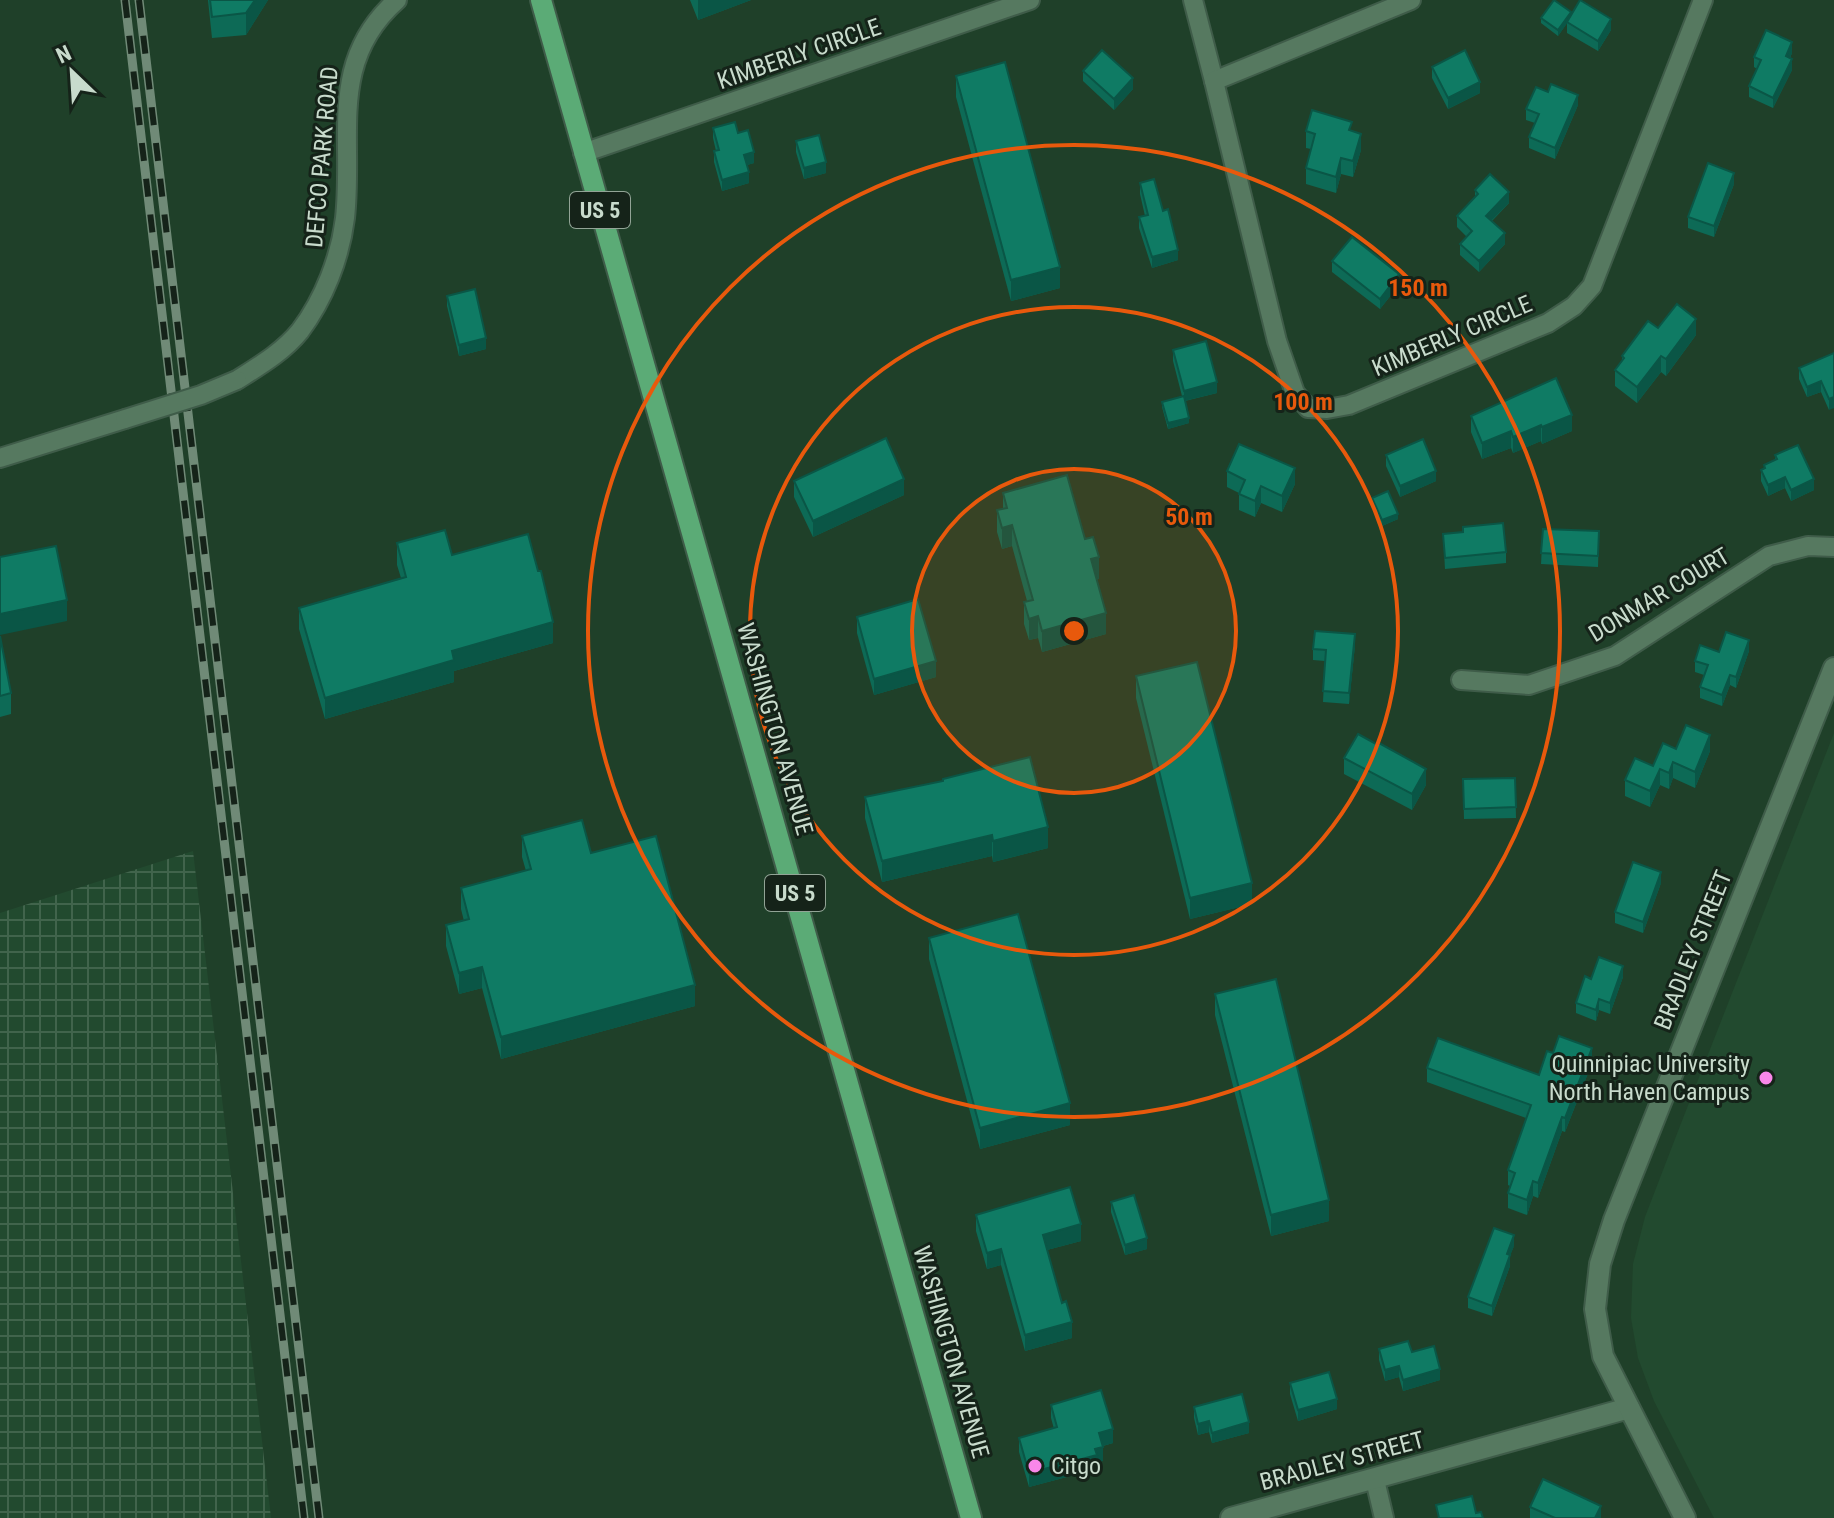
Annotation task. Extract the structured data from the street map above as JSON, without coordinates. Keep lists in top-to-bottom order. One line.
{"streets":{"main road":["US 5","WASHINGTON AVENUE"],"street":["KIMBERLY CIRCLE","DEFCO PARK ROAD","DONMAR COURT","BRADLEY STREET"]},"crossings":[["KIMBERLY CIRCLE","WASHINGTON AVENUE"]],"places":["Quinnipiac University North Haven Campus","Citgo"],"north":"top left","rings":["150 m","100 m","50 m"]}
